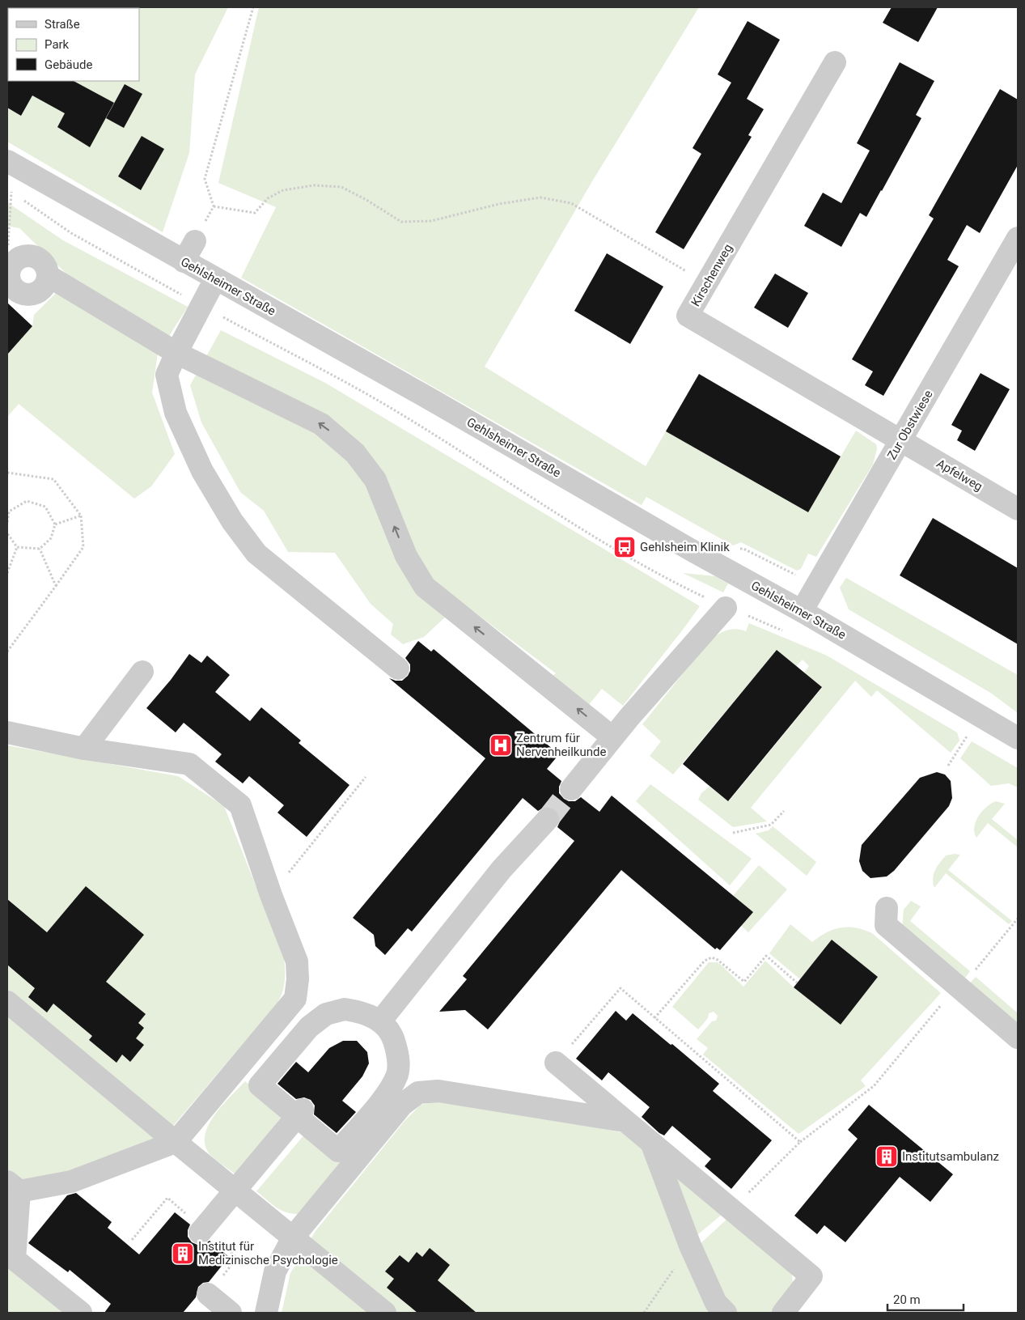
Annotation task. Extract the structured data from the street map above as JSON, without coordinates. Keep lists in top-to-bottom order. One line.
{"streets":{"street":["Kirschenweg","Gehlsheimer Straße","Zur Obstwiese","Apfelweg"]},"crossings":[["Kirschenweg","Zur Obstwiese"],["Kirschenweg","Apfelweg"],["Gehlsheimer Straße","Zur Obstwiese"],["Zur Obstwiese","Apfelweg"]],"places":{"bus stop":["Gehlsheim Klinik"],"hospital":["Zentrum für Nervenheilkunde"],"building":["Institutsambulanz","Institut für Medizinische Psychologie"]},"legend":["Straße","Park","Gebäude"],"scale_bar":"20 m"}
